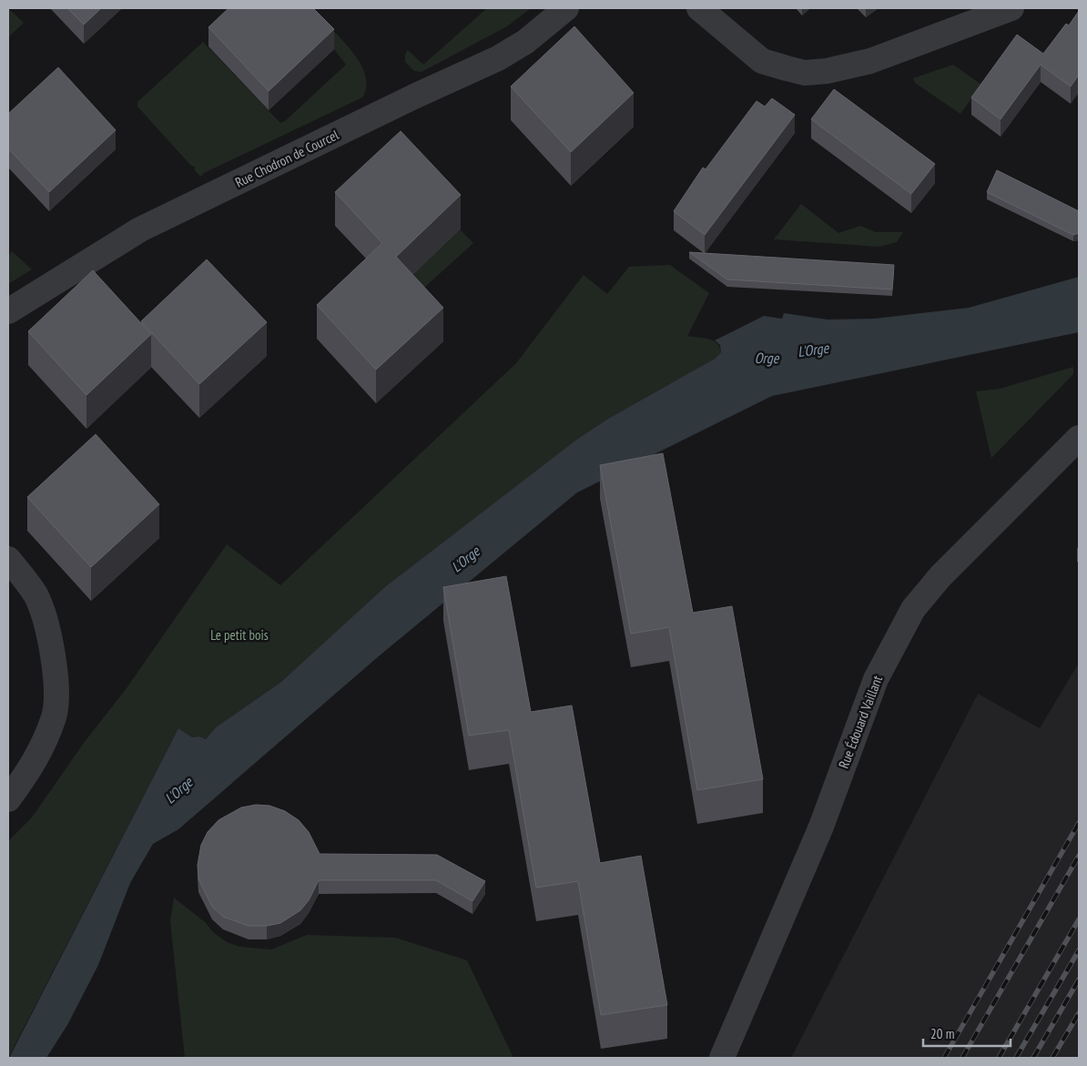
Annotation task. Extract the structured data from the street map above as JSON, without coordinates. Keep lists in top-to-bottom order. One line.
{"streets":{"street":["Rue Chodron de Courcel","Rue Édouard Vaillant"]},"water":["L'Orge","Orge"],"parks":["Le petit bois"],"scale_bar":"20 m"}
